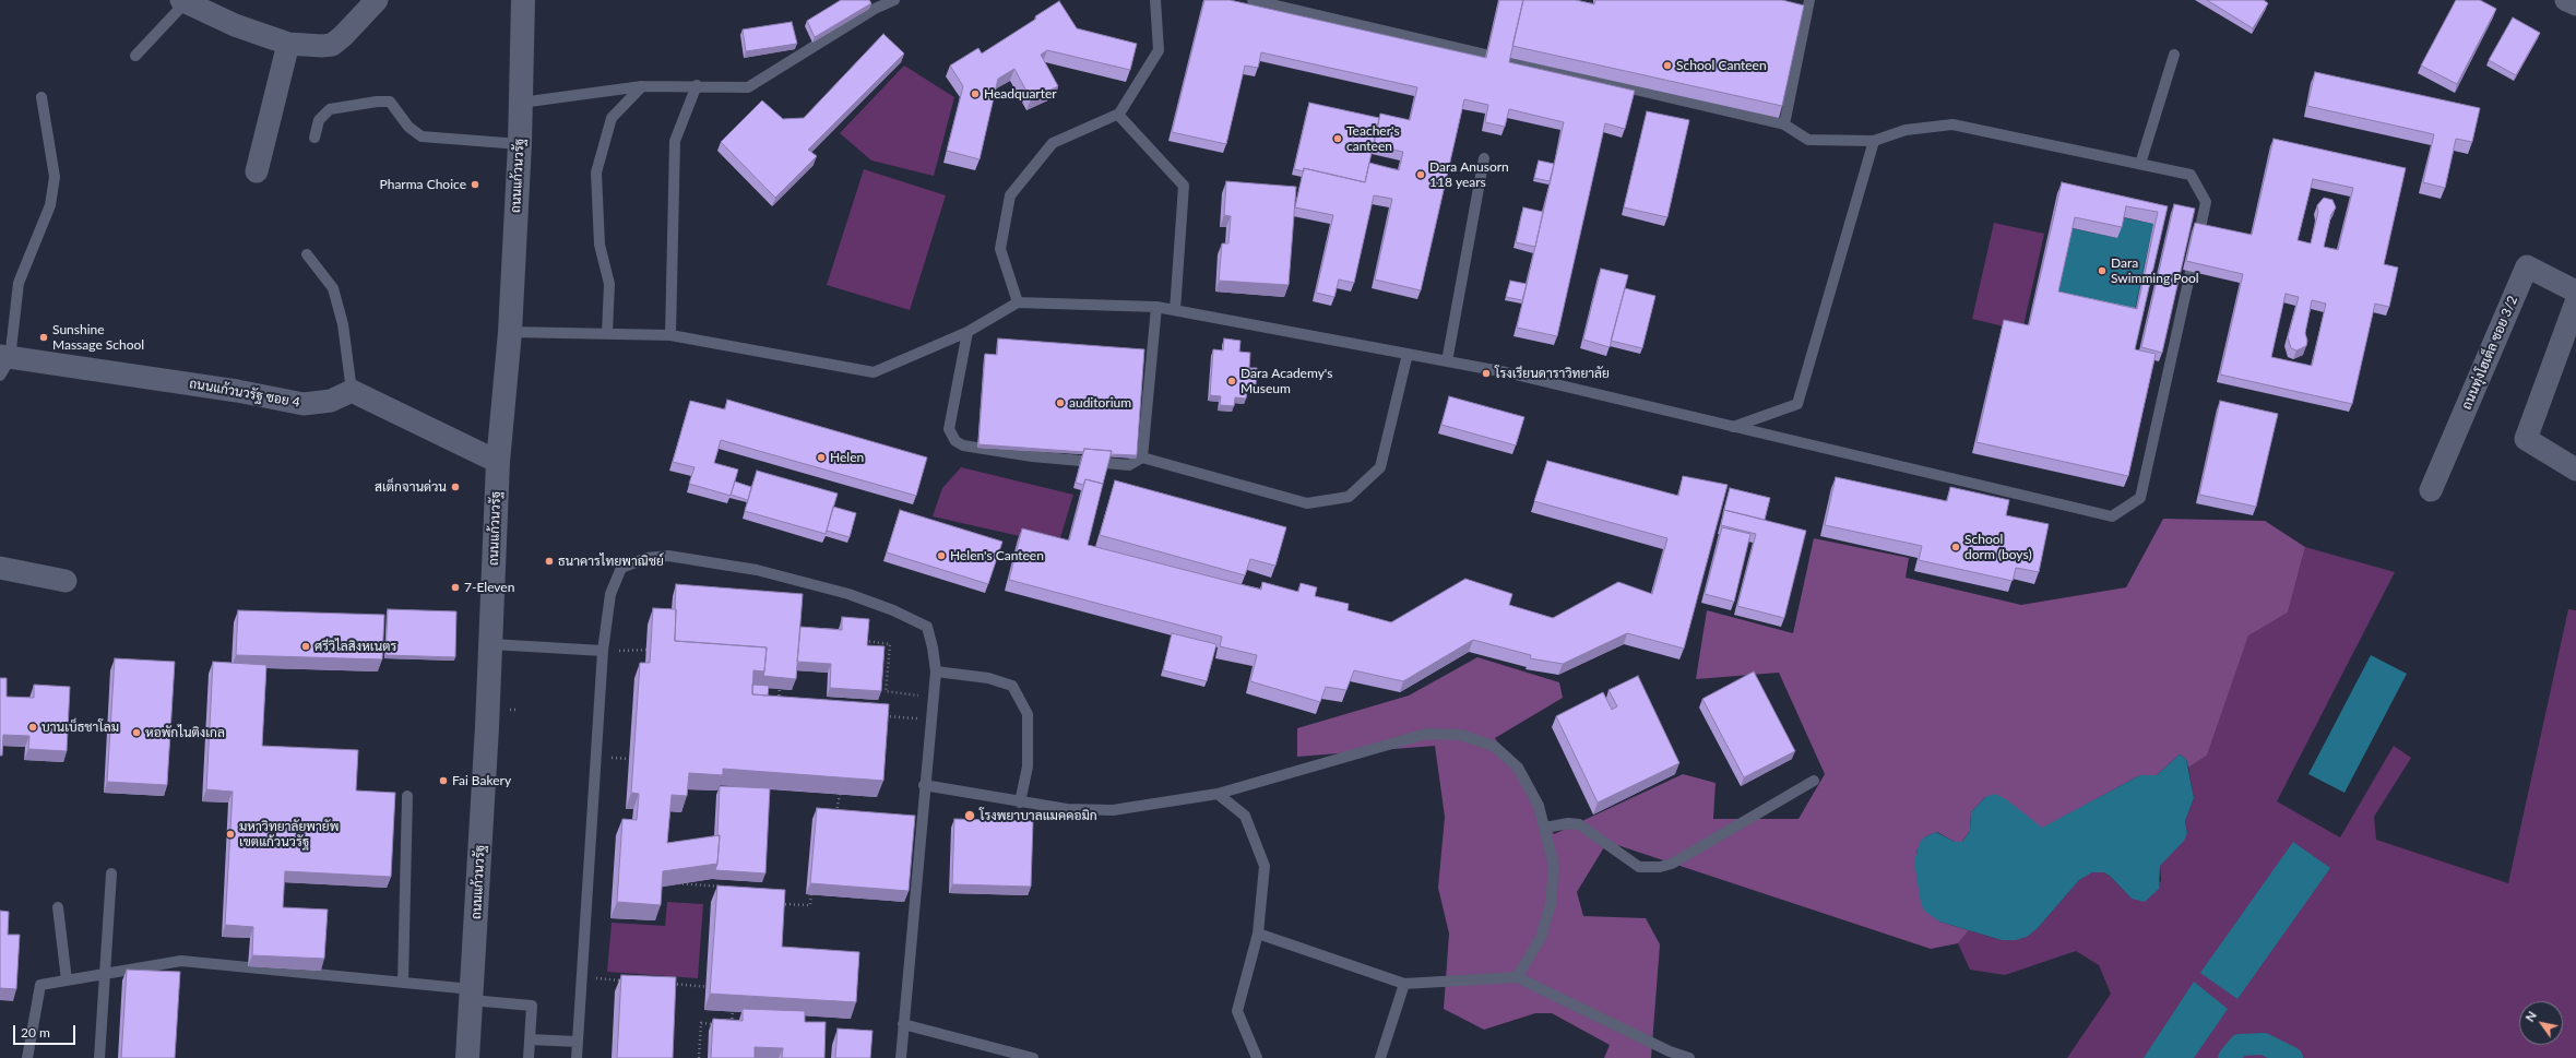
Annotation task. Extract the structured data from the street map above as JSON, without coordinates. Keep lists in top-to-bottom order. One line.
{"streets":{"street":["ถนนแก้วนวรัฐ","ถนนทุ่งโฮเต็ล ซอย 3/2","ถนนแก้วนวรัฐ ซอย 4"]},"places":["School Canteen","Headquarter","Teacher's canteen","Dara Anusorn 118 years","Pharma Choice","Dara Swimming Pool","Sunshine Massage School","โรงเรียนดาราวิทยาลัย","Dara Academy's Museum","auditorium","Helen","สเต็กจานด่วน","School dorm (boys)","Helen's Canteen","ธนาคารไทยพาณิชย์","7-Eleven","ศรีวิไลสิงหเนตร","บานเบ็ธชาโลม","หอพักไนติงเกล","Fai Bakery","โรงพยาบาลแมคคอมิก","มหาวิทยาลัยพายัพ เขตแก้วนวรัฐ"],"scale_bar":"20 m","north":"top left"}
